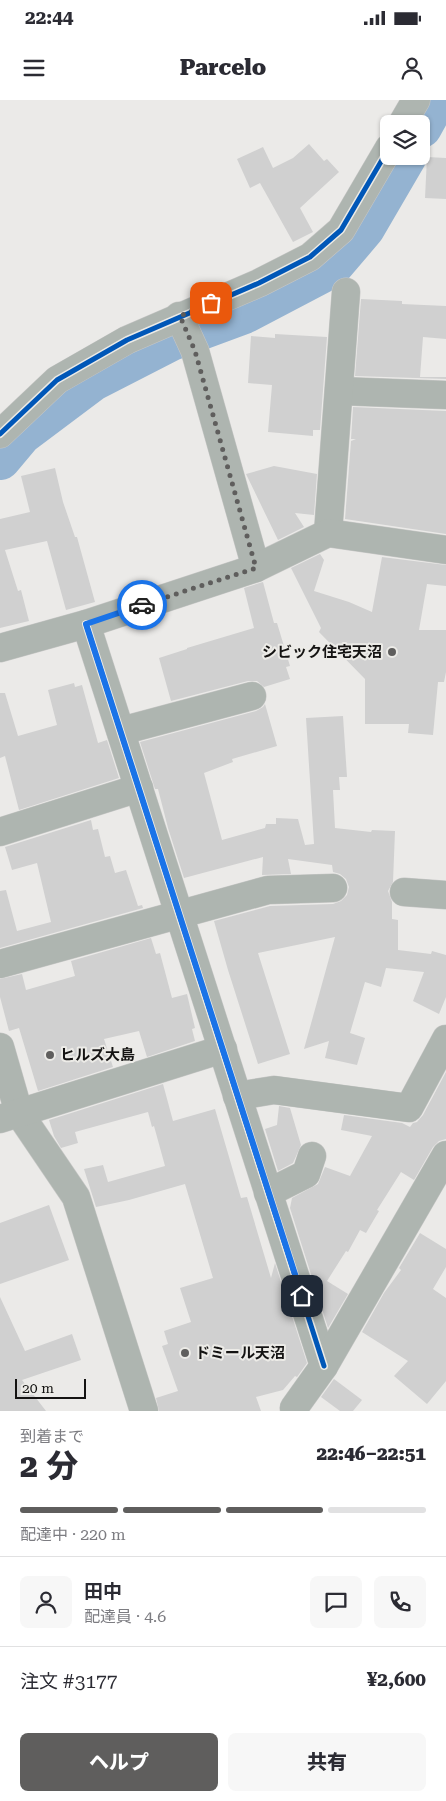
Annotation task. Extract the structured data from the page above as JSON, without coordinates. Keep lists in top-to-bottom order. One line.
{"places":["シビック住宅天沼","ヒルズ大島","ドミール天沼"],"scale_bar":"20 m","page":{"status":"22:44","header":"Parcelo","scale":"20 m","heading":["2 分","到着まで","22:46–22:51"],"panel":["田中","配達員 · 4.6","注文 #3177","¥2,600"],"bar":"配達中 · 220 m","buttons":["ヘルプ","共有"]}}
